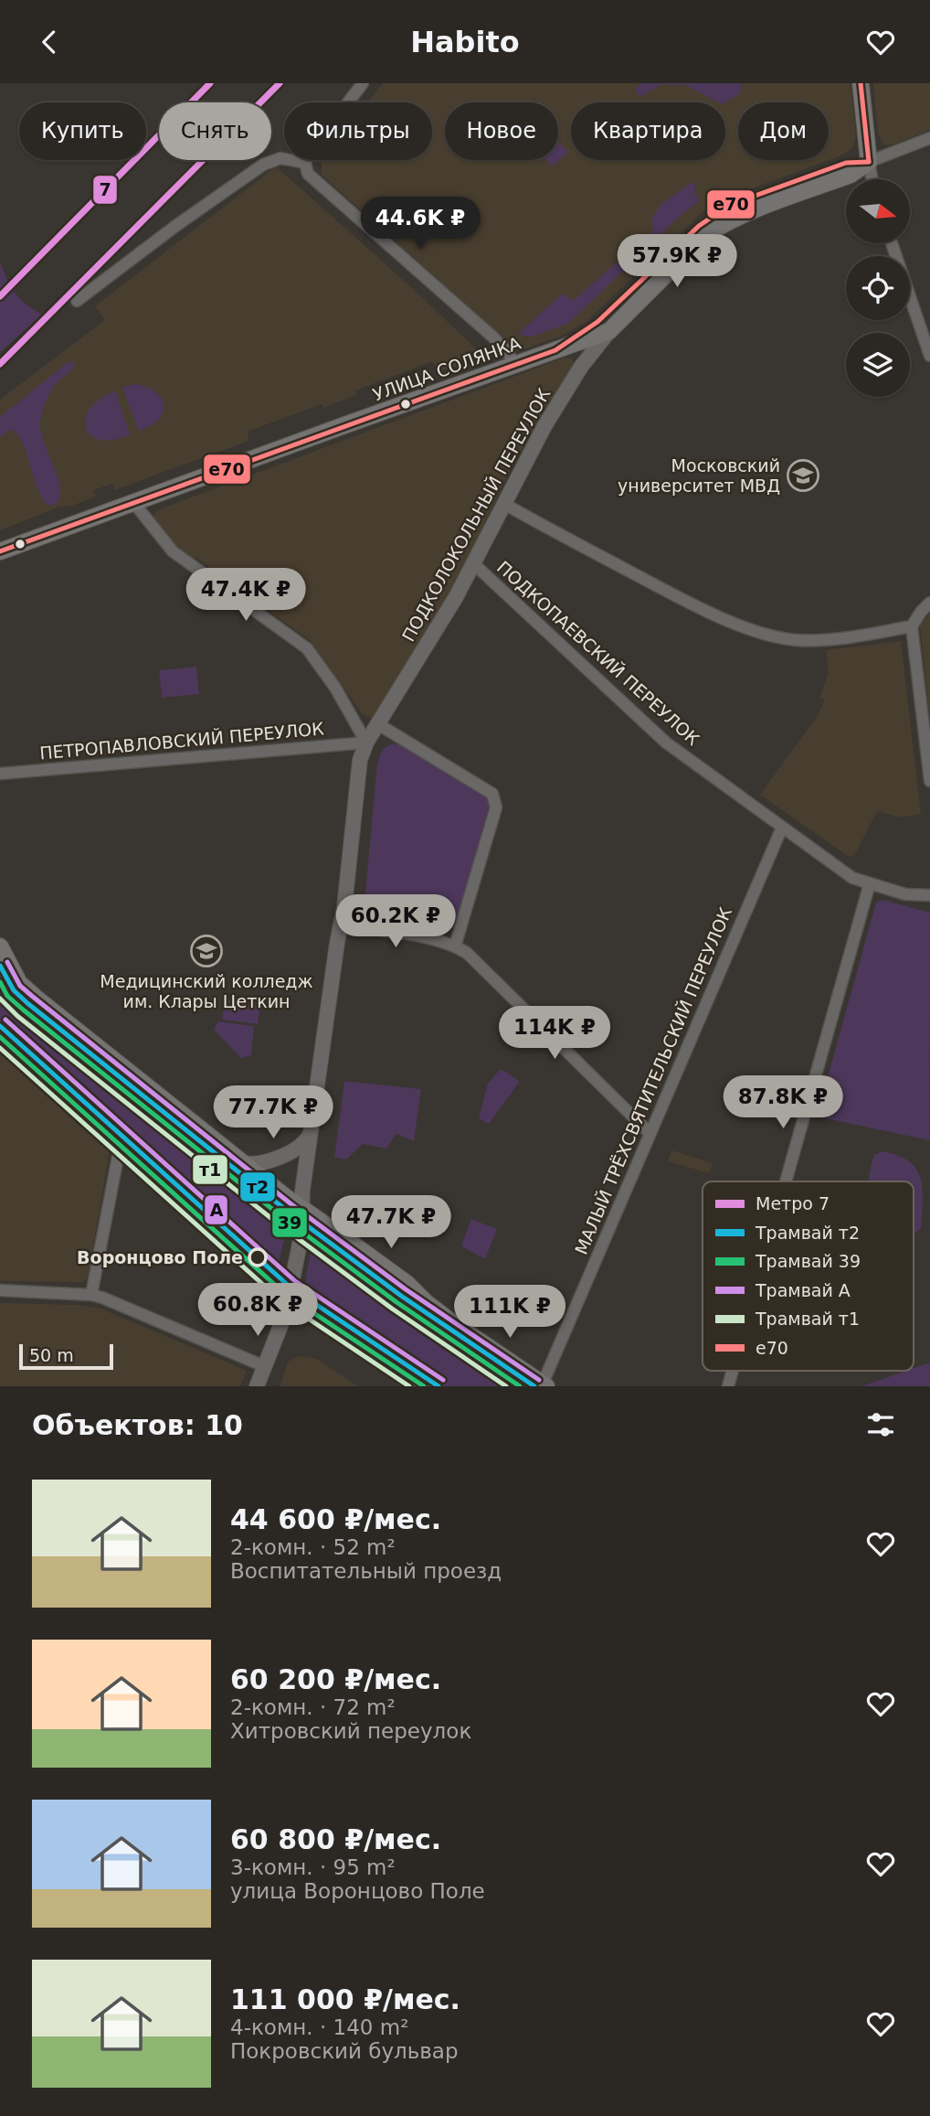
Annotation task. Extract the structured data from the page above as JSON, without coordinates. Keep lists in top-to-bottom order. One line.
{"streets":{"main road":["УЛИЦА СОЛЯНКА"],"street":["ПОДКОЛОКОЛЬНЫЙ ПЕРЕУЛОК","ПОДКОПАЕВСКИЙ ПЕРЕУЛОК","ПЕТРОПАВЛОВСКИЙ ПЕРЕУЛОК","МАЛЫЙ ТРЁХСВЯТИТЕЛЬСКИЙ ПЕРЕУЛОК"]},"crossings":[["УЛИЦА СОЛЯНКА","ПОДКОЛОКОЛЬНЫЙ ПЕРЕУЛОК"],["ПОДКОЛОКОЛЬНЫЙ ПЕРЕУЛОК","ПОДКОПАЕВСКИЙ ПЕРЕУЛОК"],["ПОДКОЛОКОЛЬНЫЙ ПЕРЕУЛОК","ПЕТРОПАВЛОВСКИЙ ПЕРЕУЛОК"],["ПОДКОПАЕВСКИЙ ПЕРЕУЛОК","МАЛЫЙ ТРЁХСВЯТИТЕЛЬСКИЙ ПЕРЕУЛОК"]],"places":{"school or university":["Московский университет МВД","Медицинский колледж им. Клары Цеткин"],"other":["Воронцово Поле"]},"lines":["metro line 7","transit line е70","tram line А","tram line т2","tram line 39","tram line т1"],"legend":["Метро 7","Трамвай т2","Трамвай 39","Трамвай А","Трамвай т1","е70"],"scale_bar":"50 m","north":"right","page":{"header":"Habito","chip":["Купить","Снять","Фильтры","Новое","Квартира","Дом"],"price":["44.6K ₽","57.9K ₽","47.4K ₽","60.2K ₽","114K ₽","87.8K ₽","77.7K ₽","47.7K ₽","60.8K ₽","111K ₽"],"scale":"50 m","heading":"Объектов: 10","list":[{"name":"44 600 ₽/мес.","note":"2-комн. · 52 m² · Воспитательный проезд"},{"name":"60 200 ₽/мес.","note":"2-комн. · 72 m² · Хитровский переулок"},{"name":"60 800 ₽/мес.","note":"3-комн. · 95 m² · улица Воронцово Поле"},{"name":"111 000 ₽/мес.","note":"4-комн. · 140 m² · Покровский бульвар"}]}}
